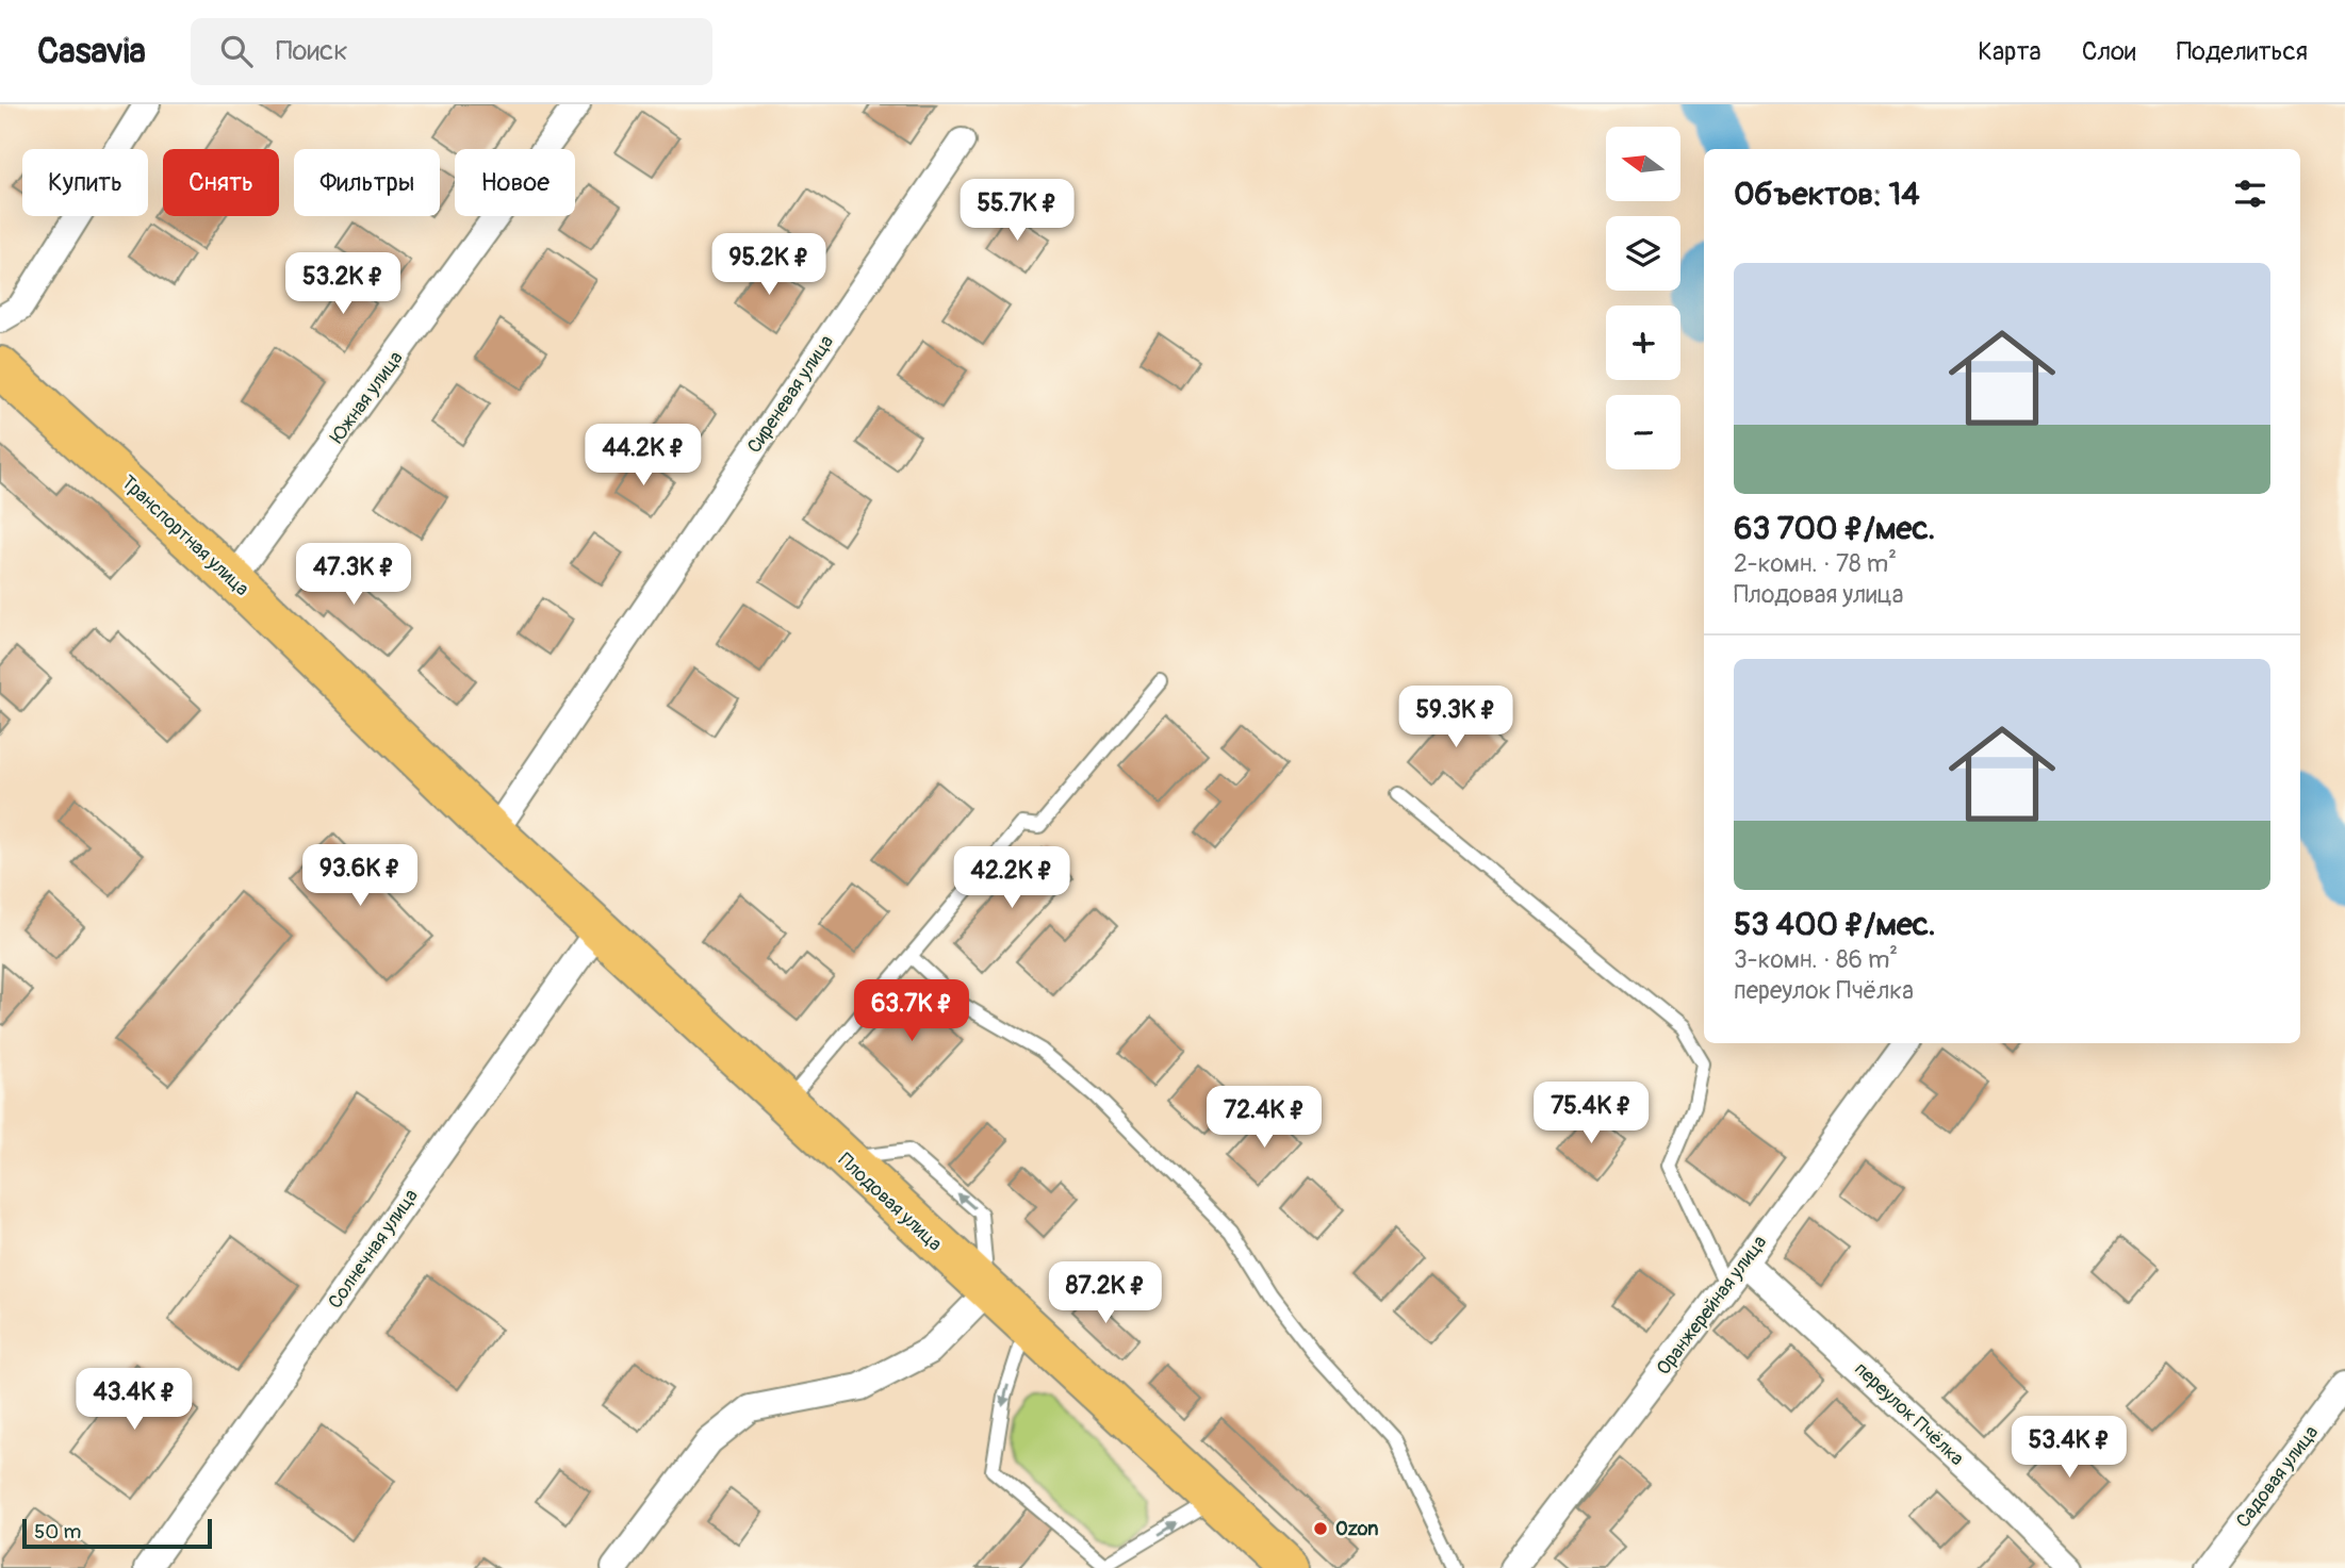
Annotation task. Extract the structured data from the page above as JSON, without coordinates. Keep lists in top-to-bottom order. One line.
{"streets":{"main road":["Транспортная улица","Плодовая улица"],"street":["Сиреневая улица","Южная улица","Солнечная улица","Оранжерейная улица","переулок Пчёлка","Садовая улица"]},"crossings":[["Сиреневая улица","Транспортная улица"],["Сиреневая улица","Плодовая улица"],["Южная улица","Транспортная улица"],["Транспортная улица","Плодовая улица"],["Плодовая улица","Солнечная улица"],["Оранжерейная улица","переулок Пчёлка"]],"places":["Ozon"],"scale_bar":"50 m","north":"left","page":{"header":"Casavia","search":"Поиск","nav":["Карта","Слои","Поделиться"],"map_buttons":["+","−"],"chip":["Купить","Снять","Фильтры","Новое"],"heading":"Объектов: 14","price":["55.7K ₽","95.2K ₽","53.2K ₽","44.2K ₽","47.3K ₽","59.3K ₽","93.6K ₽","42.2K ₽","63.7K ₽","75.4K ₽","72.4K ₽","87.2K ₽","43.4K ₽","53.4K ₽"],"list":[{"name":"63 700 ₽/мес.","note":"2-комн. · 78 m² · Плодовая улица"},{"name":"53 400 ₽/мес.","note":"3-комн. · 86 m² · переулок Пчёлка"}],"scale":"50 m"}}
